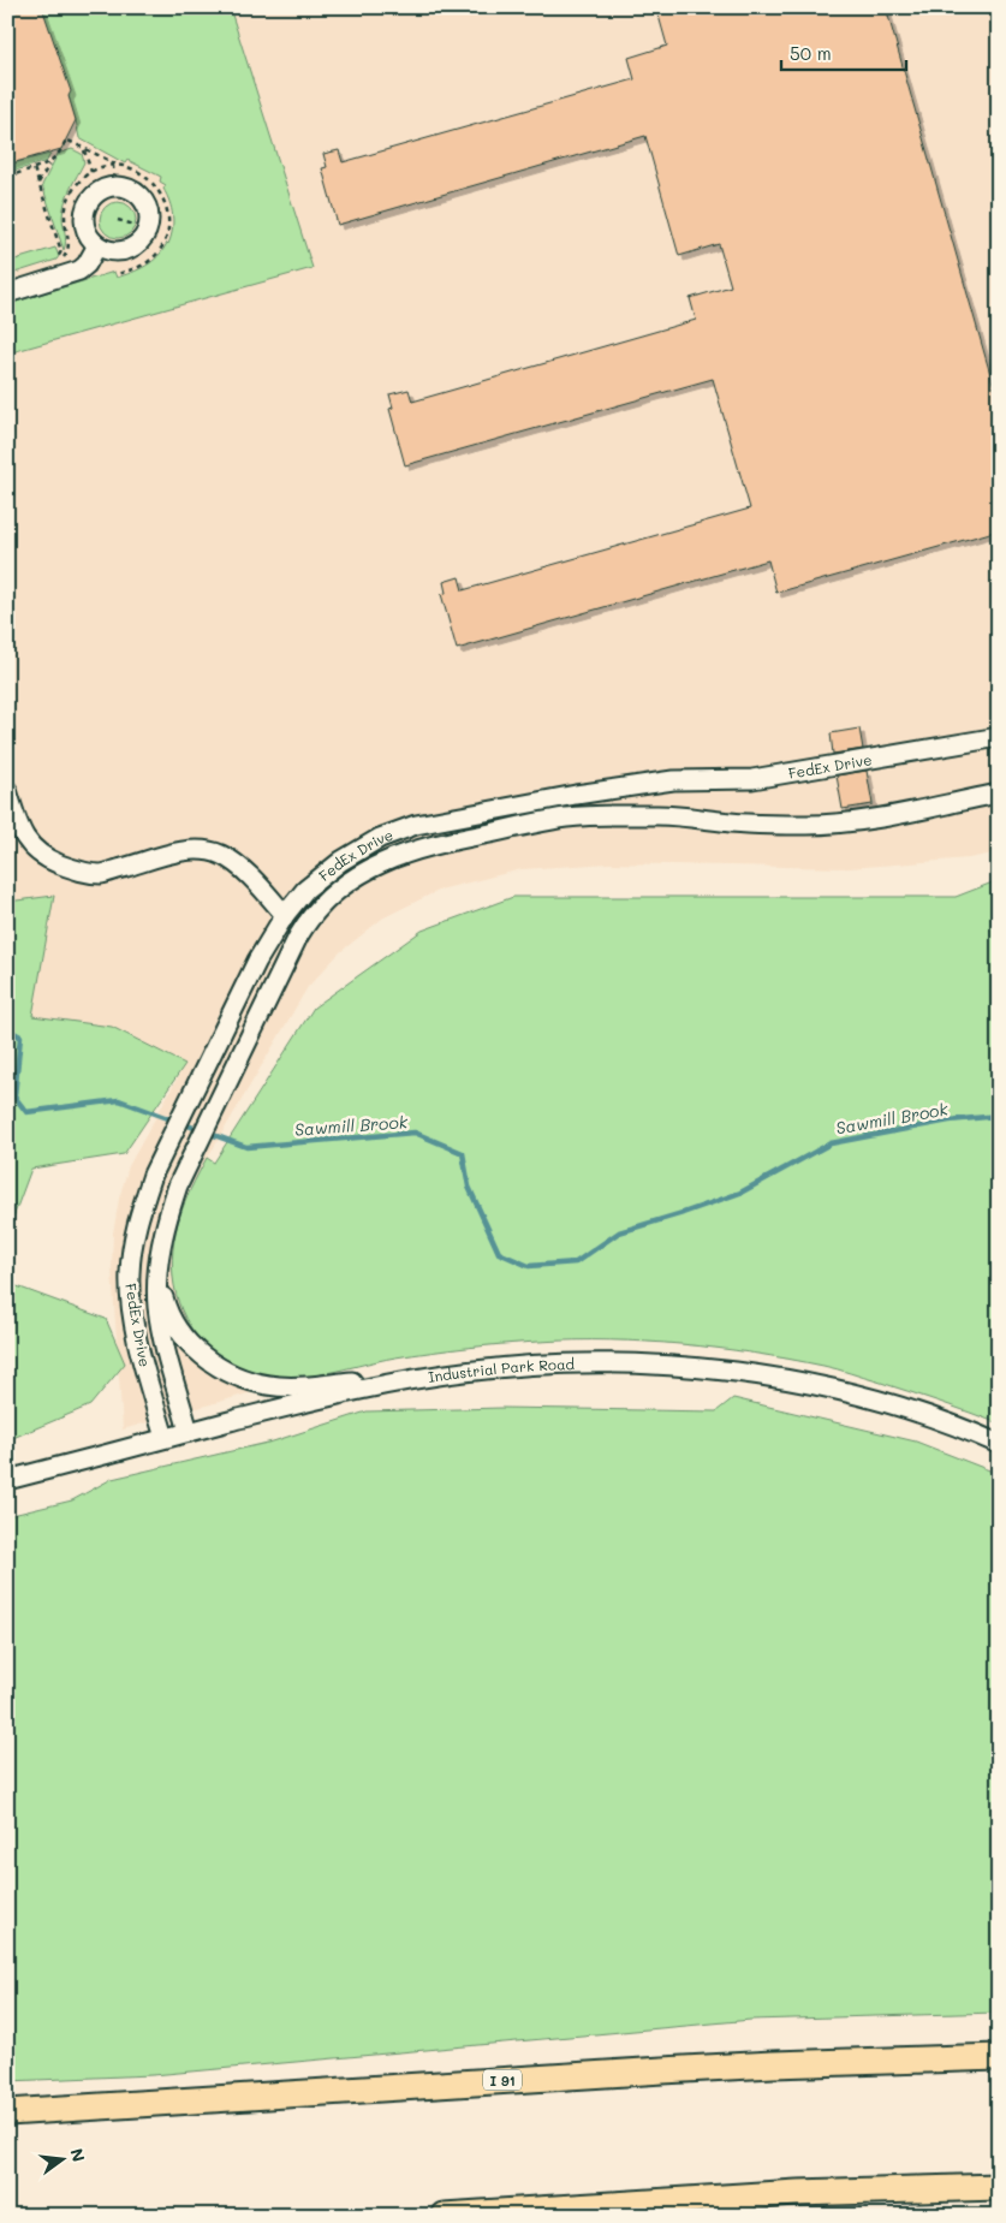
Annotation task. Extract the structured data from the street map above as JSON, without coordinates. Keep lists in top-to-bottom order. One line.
{"streets":{"highway":["I 91"],"street":["FedEx Drive","Industrial Park Road"]},"crossings":[["FedEx Drive","Industrial Park Road"]],"water":["Sawmill Brook"],"scale_bar":"50 m","north":"right"}
